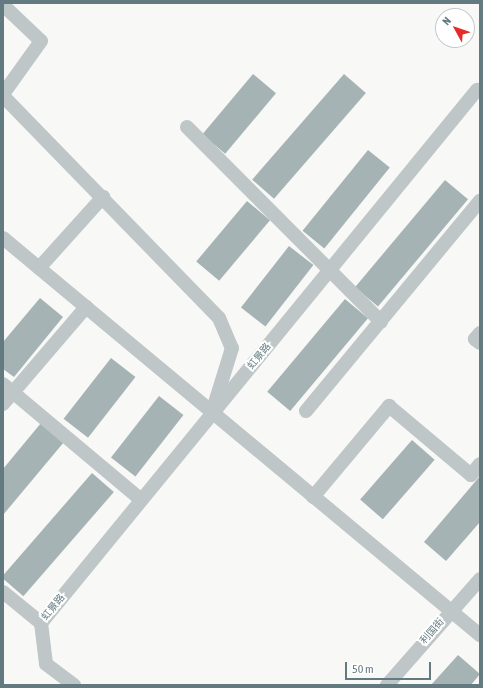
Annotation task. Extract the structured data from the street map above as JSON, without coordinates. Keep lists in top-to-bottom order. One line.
{"streets":{"street":["虹景路","利国街"]},"scale_bar":"50 m","north":"top left"}
